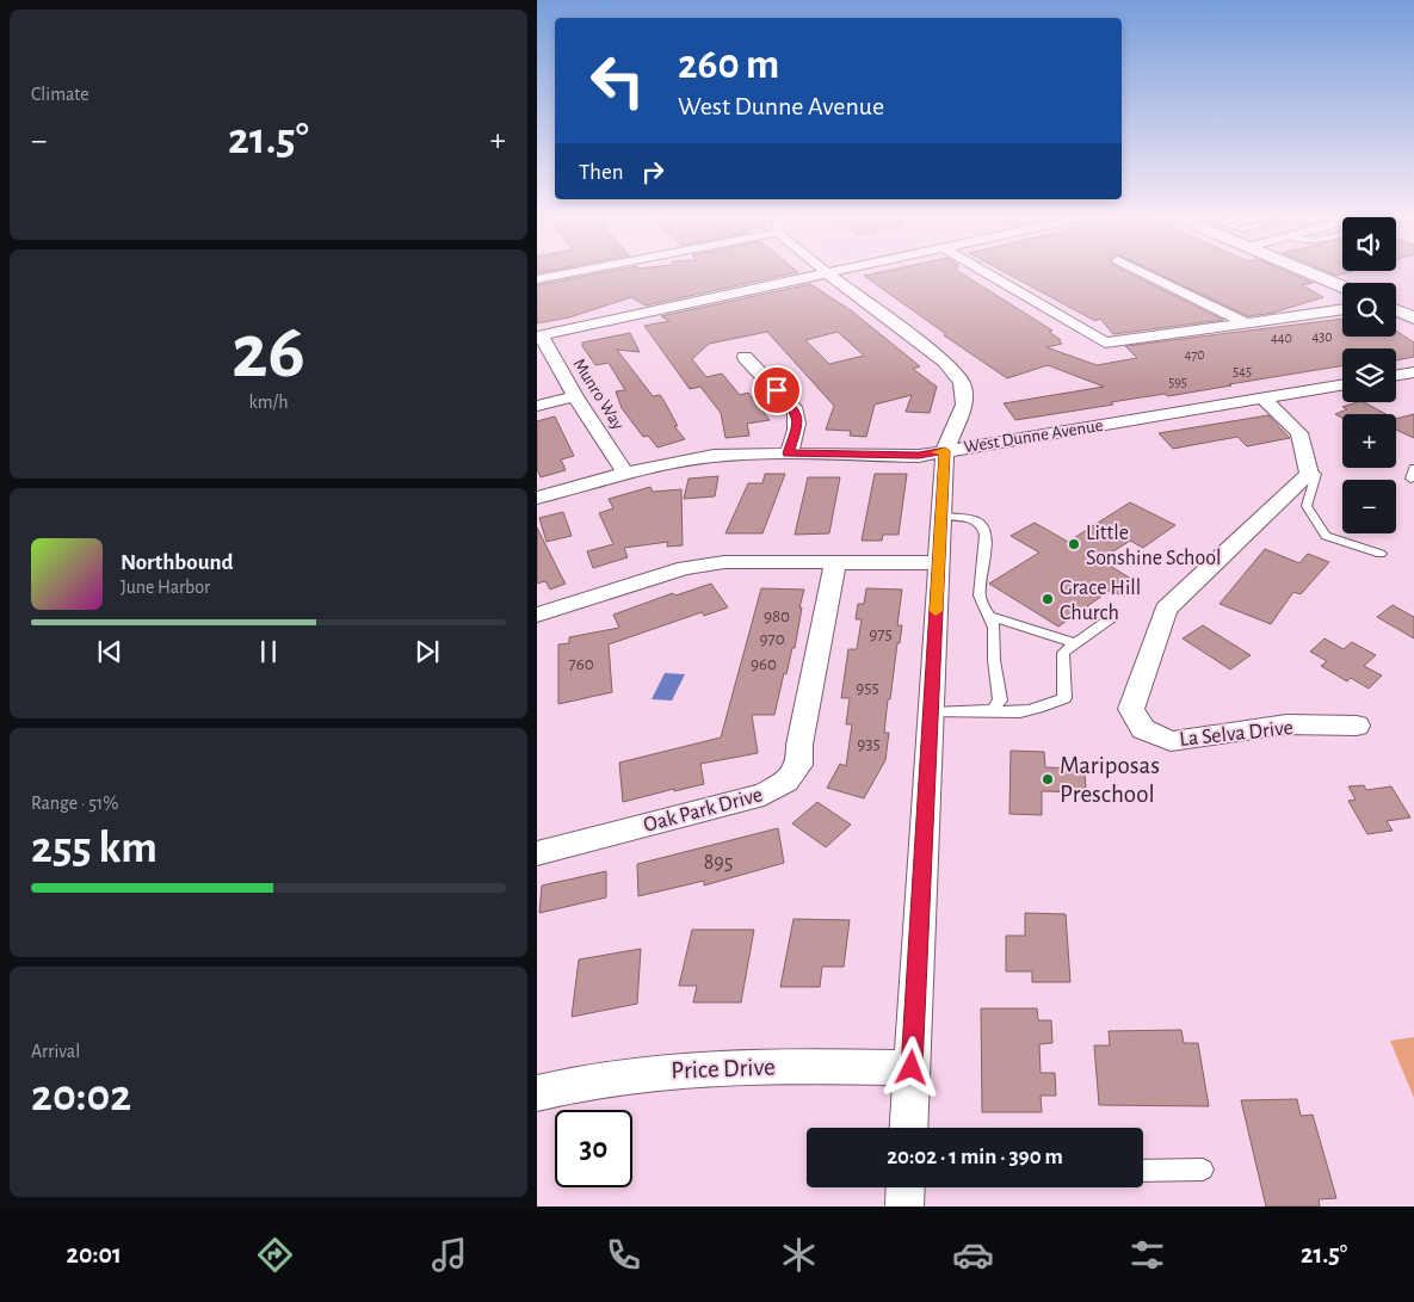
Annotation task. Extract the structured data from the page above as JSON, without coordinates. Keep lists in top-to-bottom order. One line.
{"streets":{"street":["Munro Way","West Dunne Avenue","La Selva Drive","Oak Park Drive","Price Drive"]},"crossings":[["Munro Way","West Dunne Avenue"],["West Dunne Avenue","La Selva Drive"]],"places":["Little Sonshine School","Grace Hill Church","Mariposas Preschool"],"house_numbers":["430","440","470","545","595","980","975","970","760","960","955","935","895"],"page":{"tile":["Climate",["26","km/h"],["Range · 51%","255 km"],["Arrival","20:02"]],"turn":["260 m","West Dunne Avenue"],"heat":["−","21.5°","+"],"then":"Then","map_buttons":["+","−"],"song":["Northbound","June Harbor"],"limit":"30","trip":"20:02 · 1 min · 390 m","tabs":["20:01","21.5°"]}}
